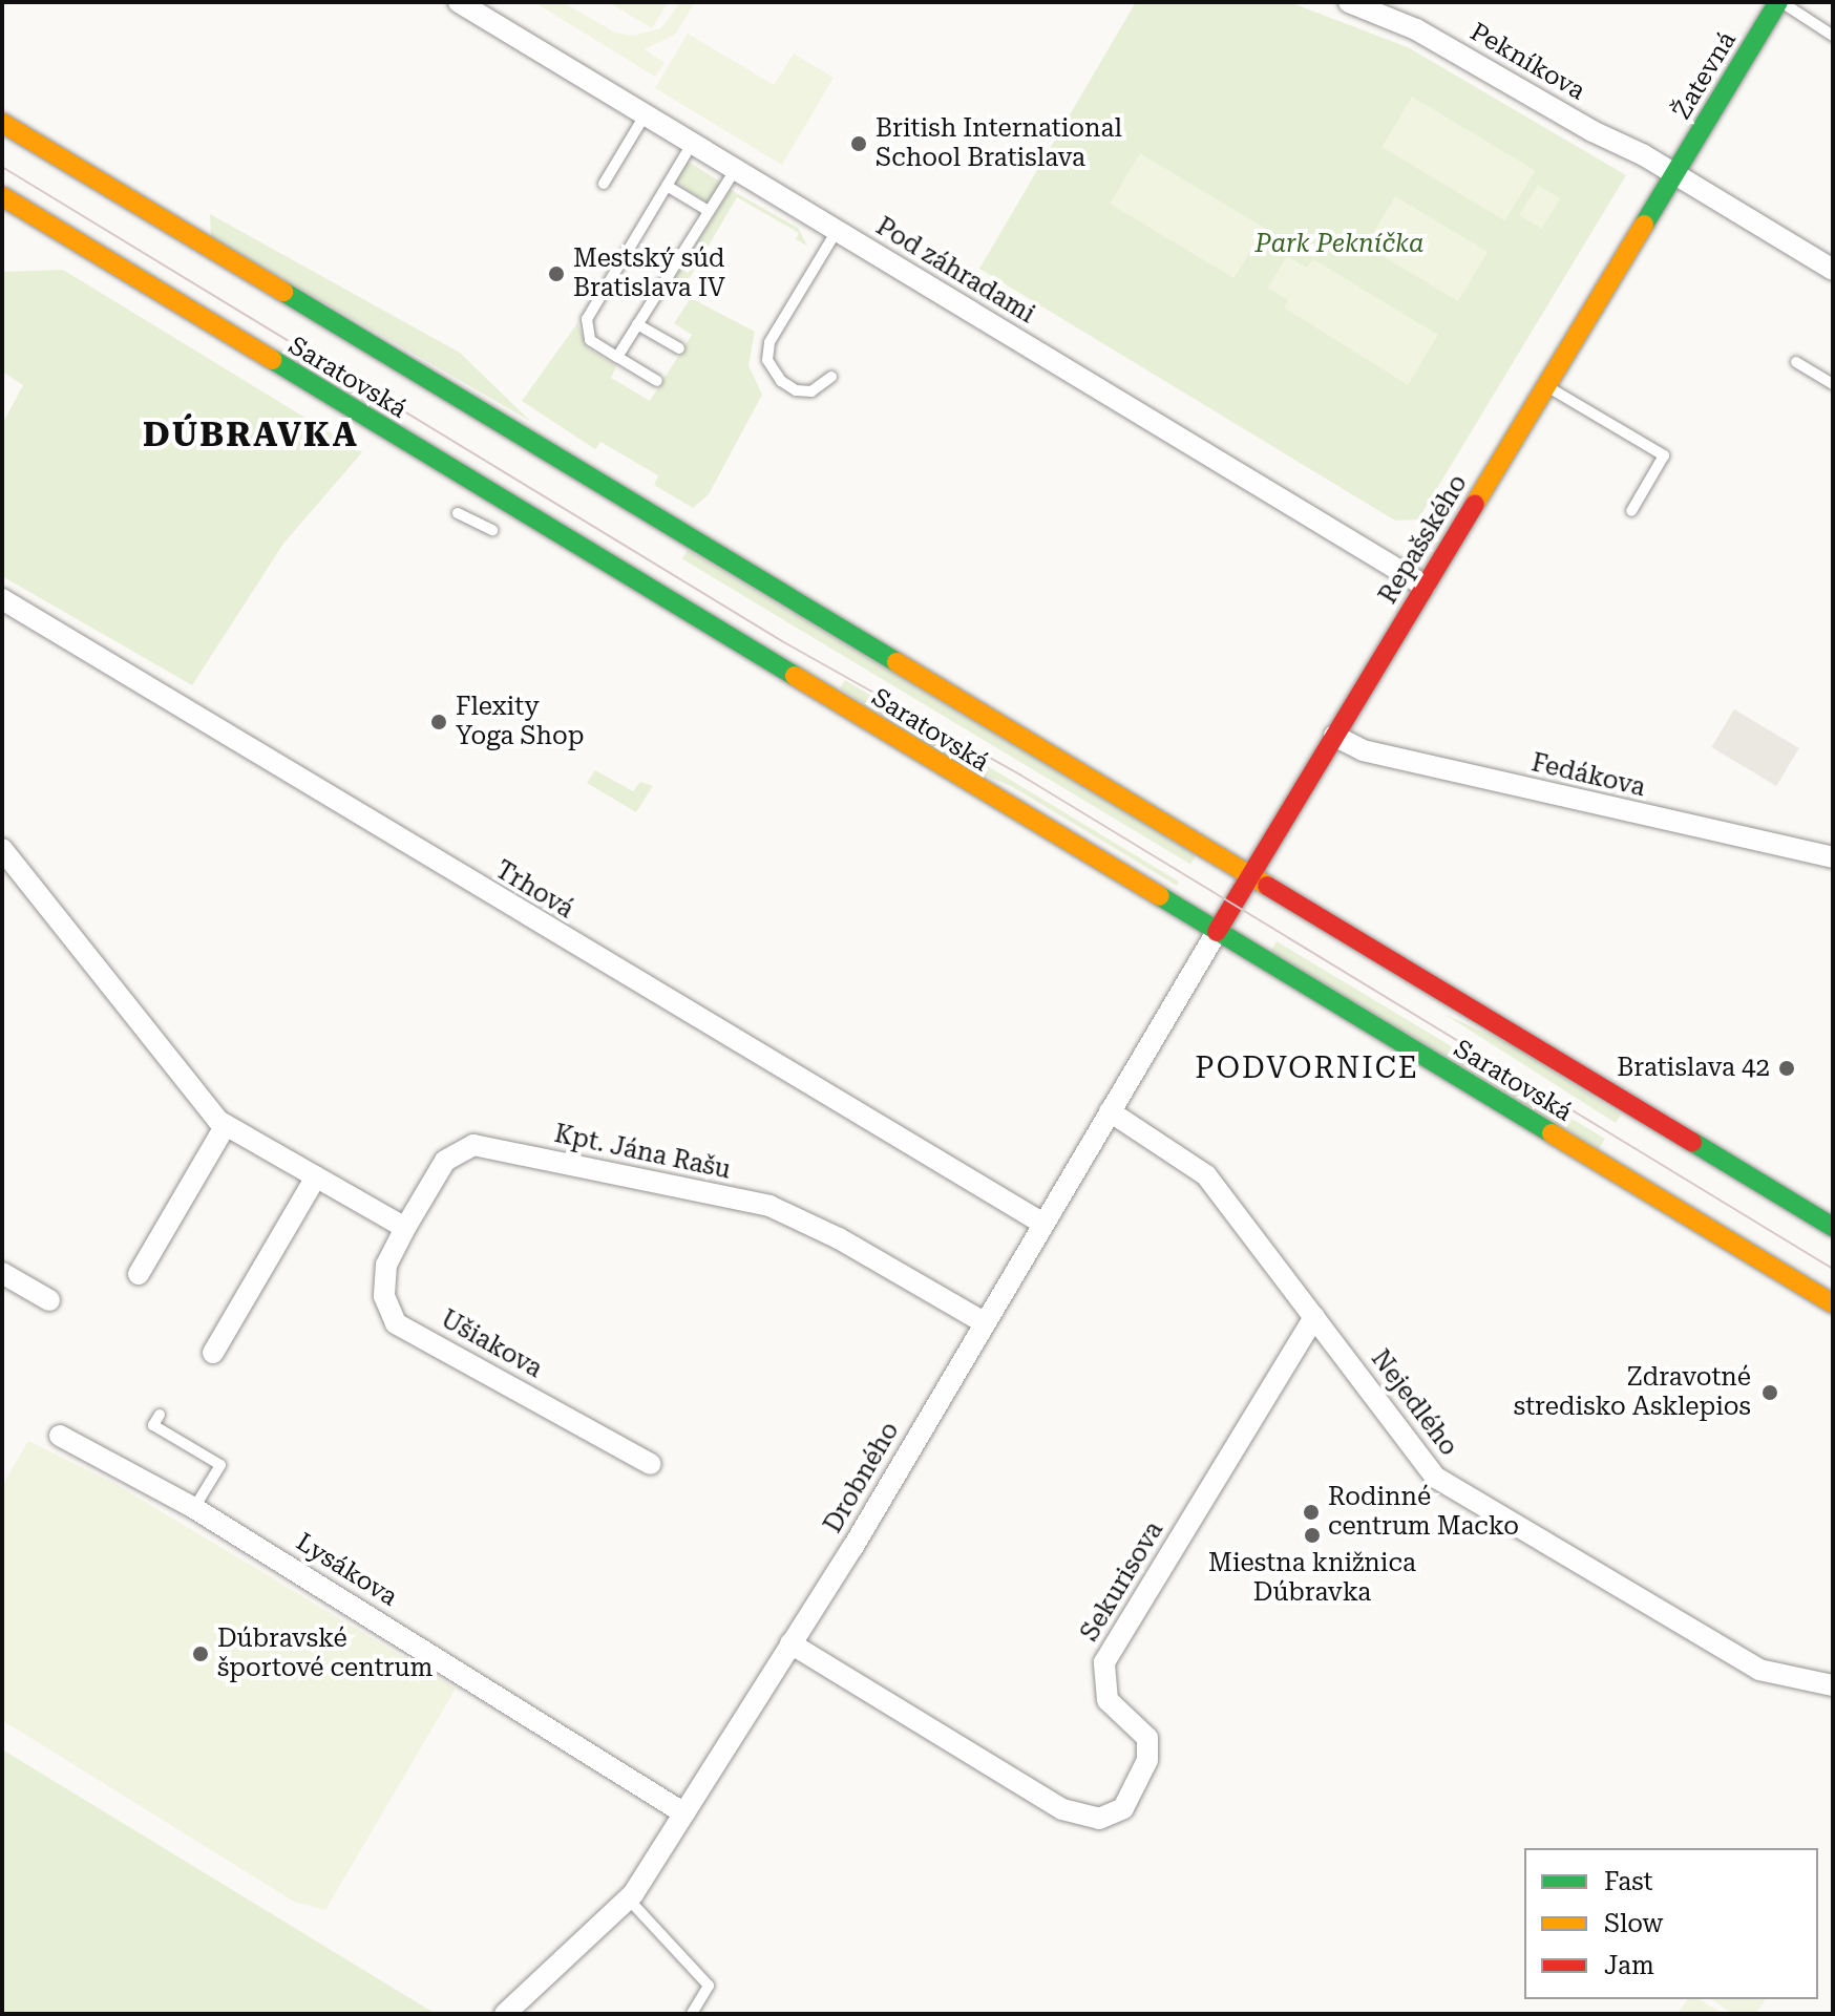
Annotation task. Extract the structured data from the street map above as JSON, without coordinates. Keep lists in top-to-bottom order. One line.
{"streets":{"main road":["Žatevná","Saratovská","Repašského"],"street":["Pekníkova","Pod záhradami","Fedákova","Trhová","Kpt. Jána Rašu","Ušiakova","Nejedlého","Drobného","Lysákova","Sekurisova"]},"crossings":[["Pekníkova","Žatevná"],["Pekníkova","Repašského"],["Žatevná","Repašského"],["Pod záhradami","Repašského"],["Saratovská","Repašského"],["Saratovská","Drobného"],["Repašského","Fedákova"],["Repašského","Drobného"],["Trhová","Drobného"],["Kpt. Jána Rašu","Ušiakova"],["Kpt. Jána Rašu","Drobného"],["Nejedlého","Drobného"],["Nejedlého","Sekurisova"],["Drobného","Lysákova"],["Drobného","Sekurisova"]],"districts":["DÚBRAVKA","PODVORNICE"],"parks":["Park Pekníčka"],"places":["British International School Bratislava","Mestský súd Bratislava IV","Flexity Yoga Shop","Bratislava 42","Zdravotné stredisko Asklepios","Rodinné centrum Macko","Miestna knižnica Dúbravka","Dúbravské športové centrum"],"legend":["Fast","Slow","Jam"]}
